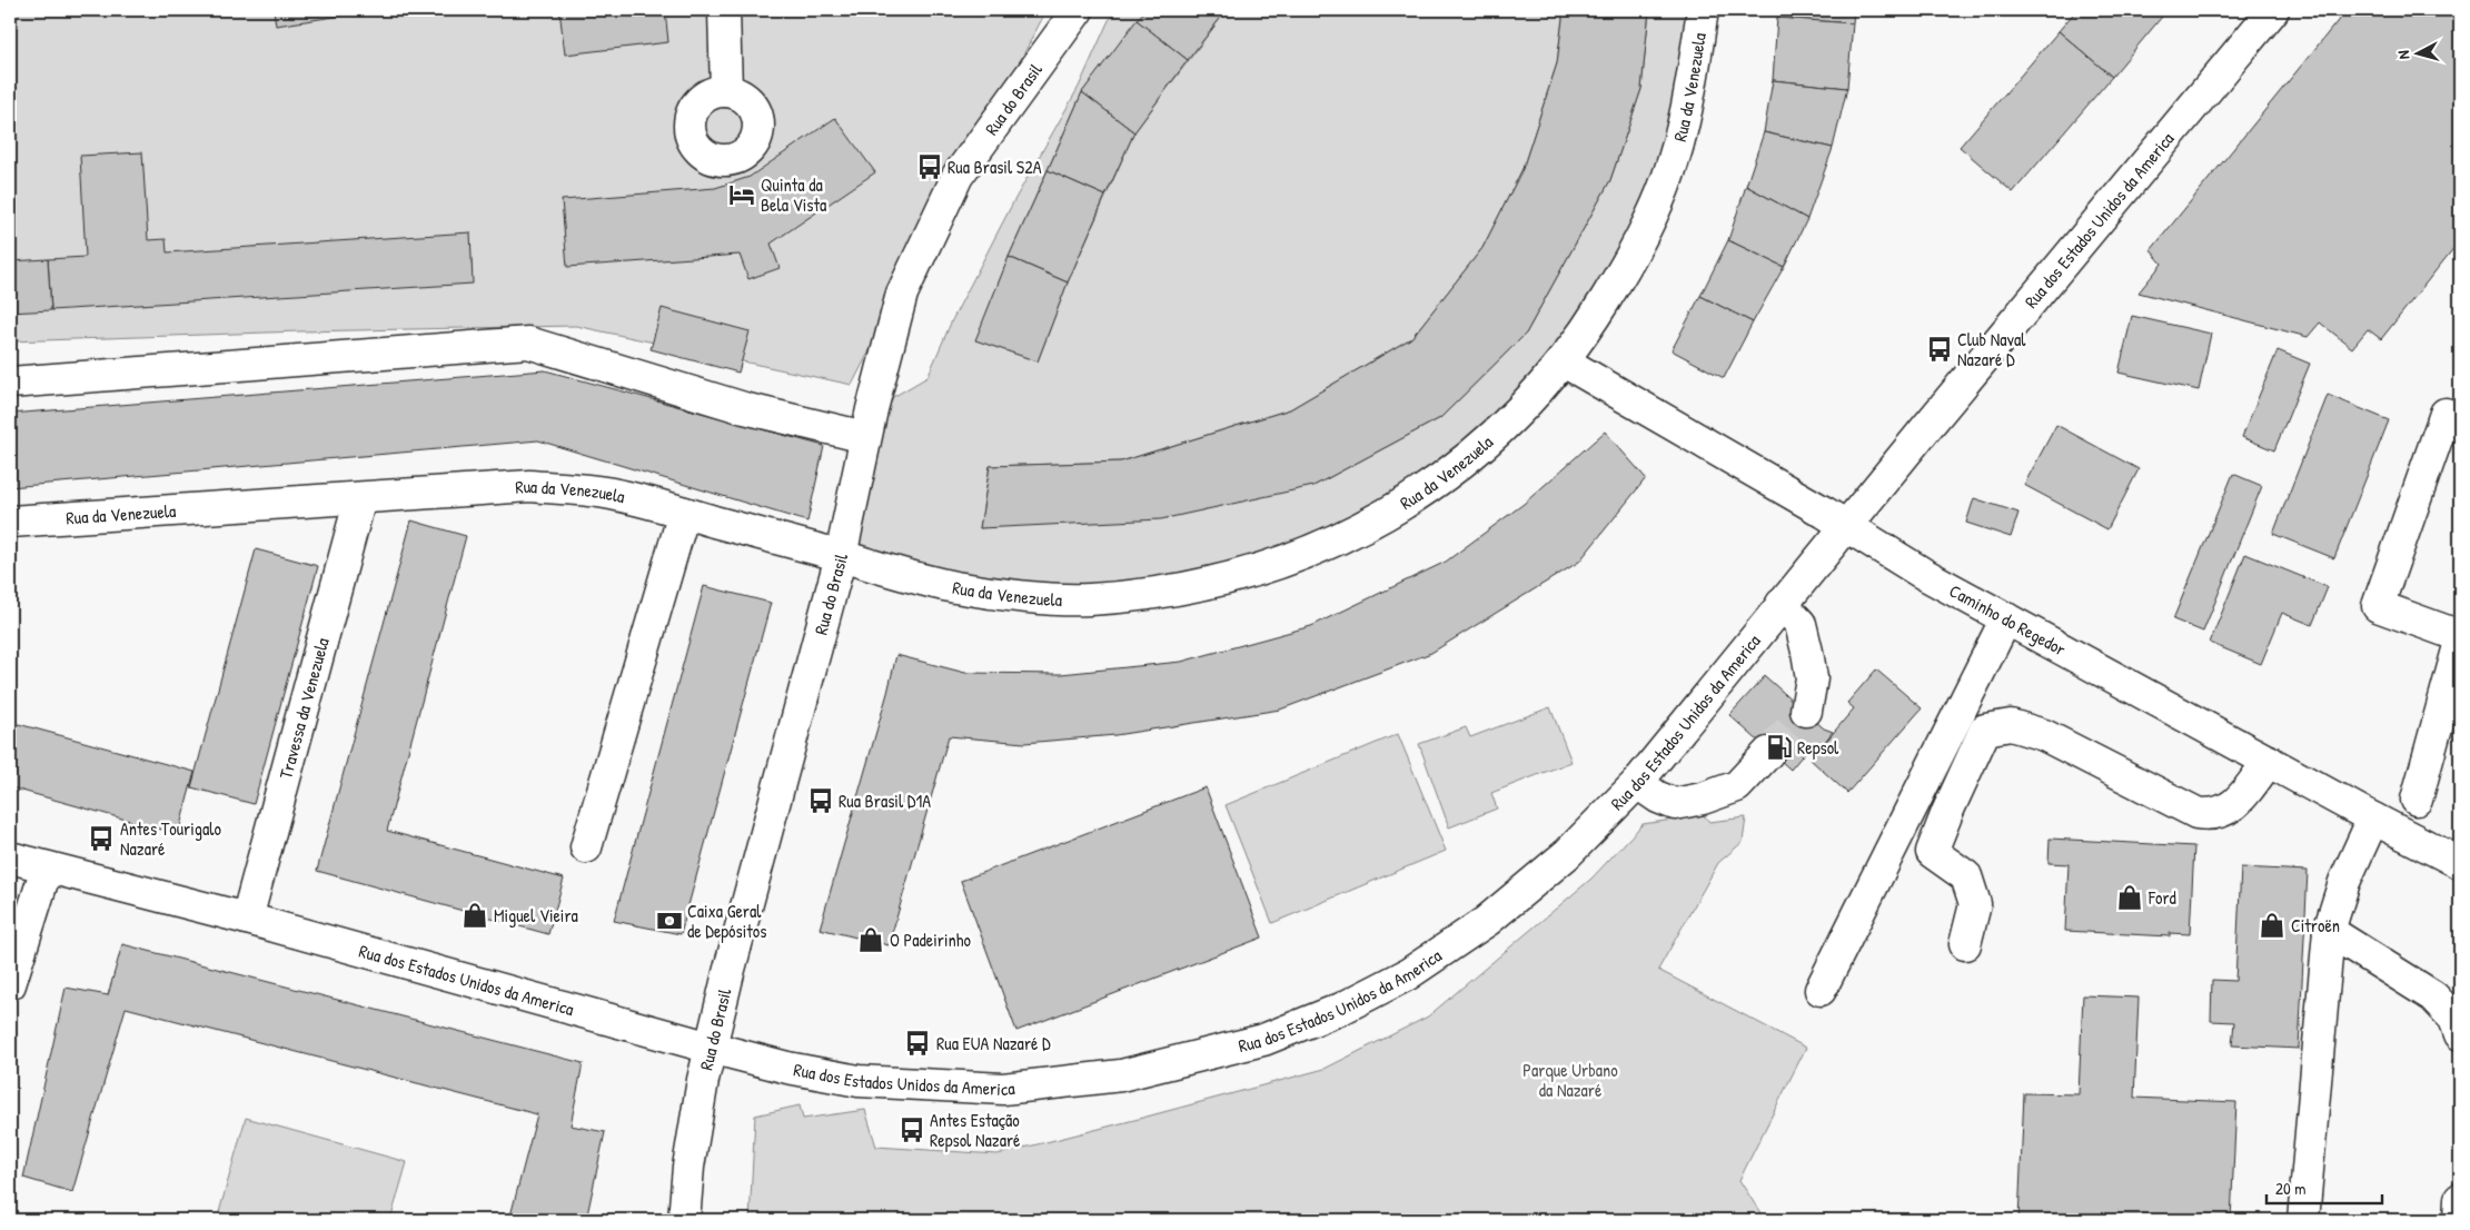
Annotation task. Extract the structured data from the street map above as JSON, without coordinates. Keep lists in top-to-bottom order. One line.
{"streets":{"street":["Rua da Venezuela","Rua do Brasil","Rua dos Estados Unidos da America","Caminho do Regedor","Travessa da Venezuela"]},"crossings":[["Rua da Venezuela","Rua do Brasil"],["Rua da Venezuela","Caminho do Regedor"],["Rua da Venezuela","Travessa da Venezuela"],["Rua do Brasil","Rua dos Estados Unidos da America"],["Rua dos Estados Unidos da America","Caminho do Regedor"],["Rua dos Estados Unidos da America","Travessa da Venezuela"]],"parks":["Parque Urbano da Nazaré"],"places":{"bus stop":["Rua Brasil S2A","Club Naval Nazaré D","Rua Brasil D1A","Antes Tourigalo Nazaré","Rua EUA Nazaré D","Antes Estação Repsol Nazaré"],"hotel":["Quinta da Bela Vista"],"fuel station":["Repsol"],"shop":["Ford","Miguel Vieira","Citroën","O Padeirinho"],"bank":["Caixa Geral de Depósitos"]},"scale_bar":"20 m","north":"left"}
